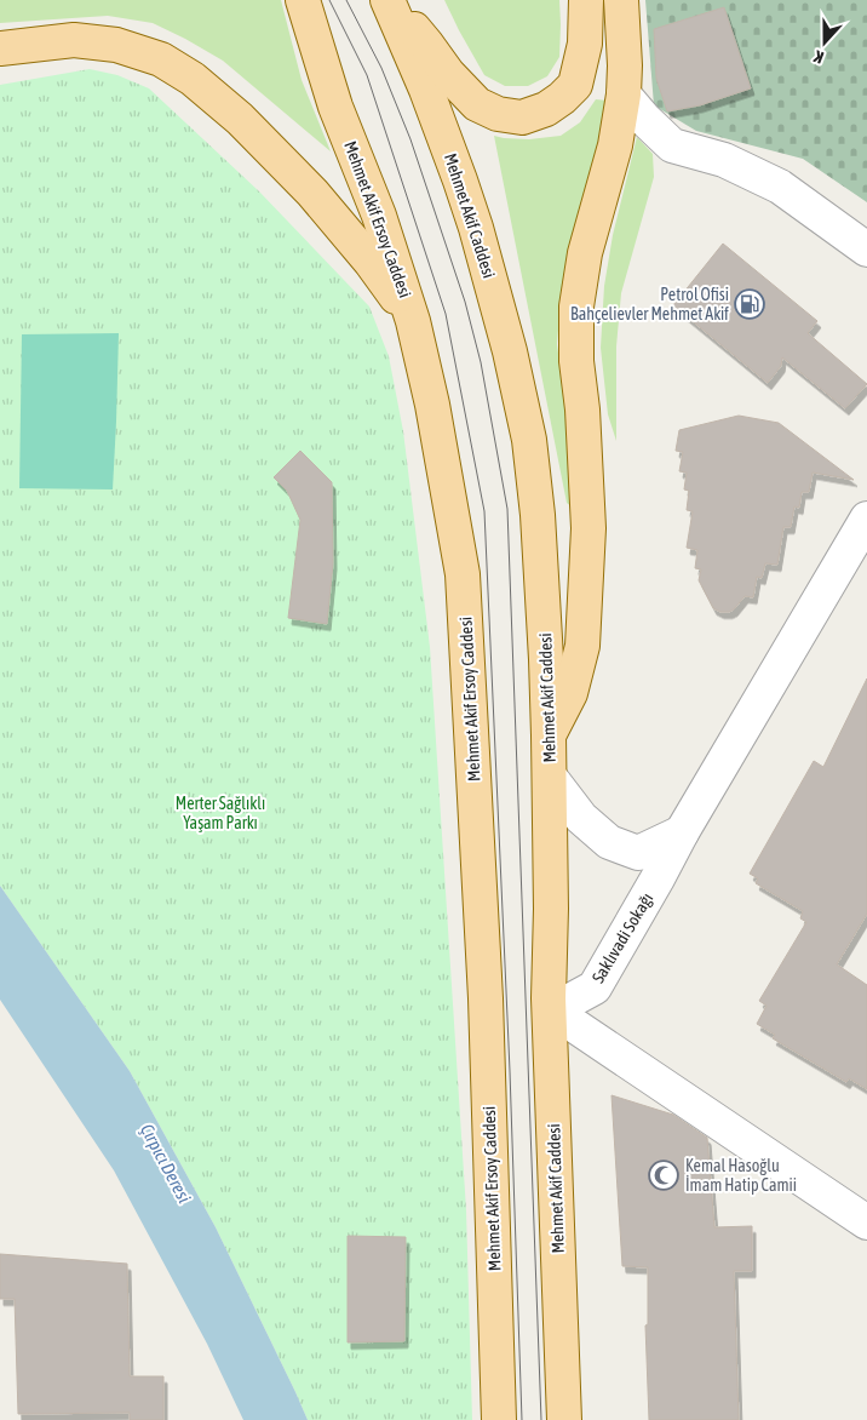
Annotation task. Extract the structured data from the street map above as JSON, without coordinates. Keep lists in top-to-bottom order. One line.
{"streets":{"main road":["Mehmet Akif Caddesi","Mehmet Akif Ersoy Caddesi"],"street":["Saklıvadi Sokağı"]},"water":["Çırpıcı Deresi"],"parks":["Merter Sağlıklı Yaşam Parkı"],"places":{"fuel station":["Petrol Ofisi Bahçelievler Mehmet Akif"],"mosque":["Kemal Hasoğlu İmam Hatip Camii"]},"north":"bottom"}
